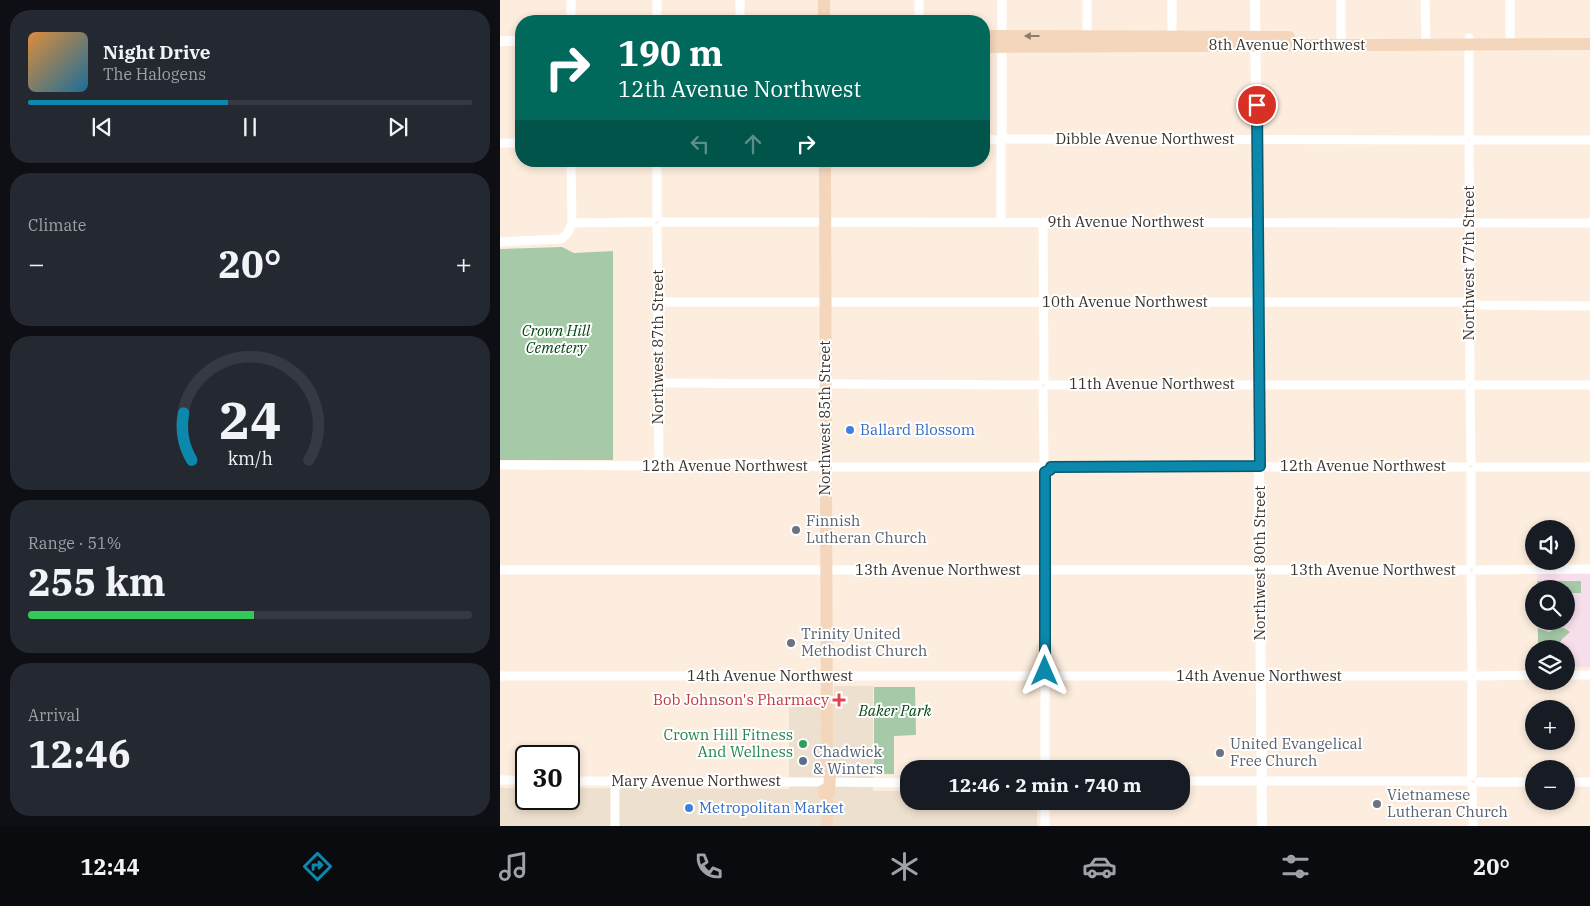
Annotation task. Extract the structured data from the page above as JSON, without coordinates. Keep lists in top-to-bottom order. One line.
{"streets":{"main road":["8th Avenue Northwest","Northwest 85th Street"],"street":["Dibble Avenue Northwest","9th Avenue Northwest","Northwest 77th Street","10th Avenue Northwest","Northwest 87th Street","11th Avenue Northwest","12th Avenue Northwest","Northwest 80th Street","13th Avenue Northwest","14th Avenue Northwest","Mary Avenue Northwest"]},"crossings":[["8th Avenue Northwest","Northwest 77th Street"],["8th Avenue Northwest","Northwest 80th Street"],["Dibble Avenue Northwest","Northwest 77th Street"],["Dibble Avenue Northwest","Northwest 80th Street"],["9th Avenue Northwest","Northwest 77th Street"],["9th Avenue Northwest","Northwest 87th Street"],["9th Avenue Northwest","Northwest 85th Street"],["9th Avenue Northwest","Northwest 80th Street"],["Northwest 77th Street","10th Avenue Northwest"],["Northwest 77th Street","11th Avenue Northwest"],["Northwest 77th Street","12th Avenue Northwest"],["Northwest 77th Street","13th Avenue Northwest"],["Northwest 77th Street","14th Avenue Northwest"],["10th Avenue Northwest","Northwest 87th Street"],["10th Avenue Northwest","Northwest 85th Street"],["10th Avenue Northwest","Northwest 80th Street"],["Northwest 87th Street","11th Avenue Northwest"],["Northwest 87th Street","12th Avenue Northwest"],["11th Avenue Northwest","Northwest 85th Street"],["11th Avenue Northwest","Northwest 80th Street"],["Northwest 85th Street","12th Avenue Northwest"],["Northwest 85th Street","13th Avenue Northwest"],["Northwest 85th Street","14th Avenue Northwest"],["Northwest 85th Street","Mary Avenue Northwest"],["12th Avenue Northwest","Northwest 80th Street"],["Northwest 80th Street","13th Avenue Northwest"],["Northwest 80th Street","14th Avenue Northwest"]],"parks":["Crown Hill Cemetery","Baker Park"],"places":{"other":["Ballard Blossom","Finnish Lutheran Church","Trinity United Methodist Church","Crown Hill Fitness And Wellness","United Evangelical Free Church","Chadwick & Winters","Vietnamese Lutheran Church","Metropolitan Market"],"health":["Bob Johnson's Pharmacy"]},"page":{"turn":["190 m","12th Avenue Northwest"],"song":["Night Drive","The Halogens"],"tile":["Climate",["Range · 51%","255 km"],["Arrival","12:46"]],"heat":["−","20°","+"],"map_buttons":["+","−"],"limit":"30","trip":"12:46 · 2 min · 740 m","tabs":["12:44","20°"],"gauge":["24","km/h"]}}
